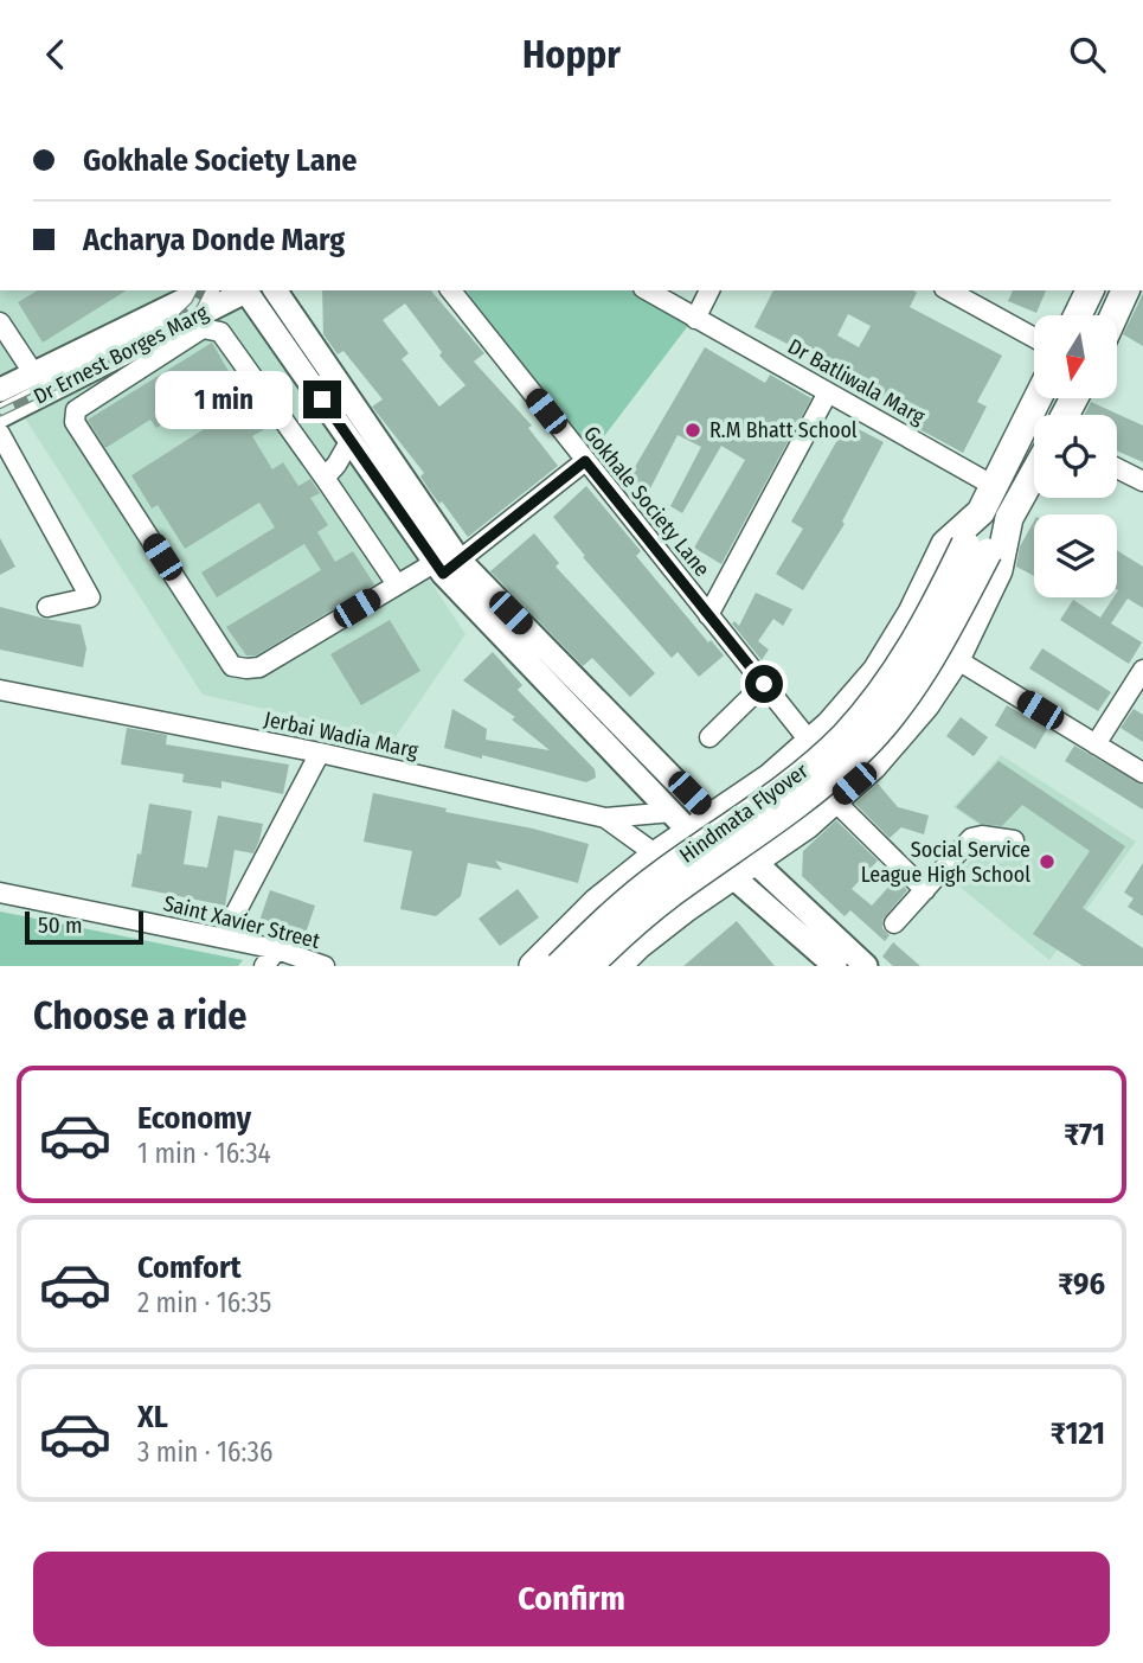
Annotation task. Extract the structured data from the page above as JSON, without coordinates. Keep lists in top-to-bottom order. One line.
{"streets":{"highway":["Hindmata Flyover"],"main road":["Dr Ernest Borges Marg"],"street":["Dr Batliwala Marg","Gokhale Society Lane","Jerbai Wadia Marg","Saint Xavier Street"]},"crossings":[["Dr Batliwala Marg","Hindmata Flyover"]],"places":["R.M Bhatt School","Social Service League High School"],"scale_bar":"50 m","north":"bottom","page":{"header":"Hoppr","banner":["Gokhale Society Lane","Acharya Donde Marg"],"bubble":"1 min","scale":"50 m","heading":"Choose a ride","list":[{"name":"Economy","note":"1 min · 16:34","value":"₹71"},{"name":"Comfort","note":"2 min · 16:35","value":"₹96"},{"name":"XL","note":"3 min · 16:36","value":"₹121"}],"buttons":"Confirm"}}
